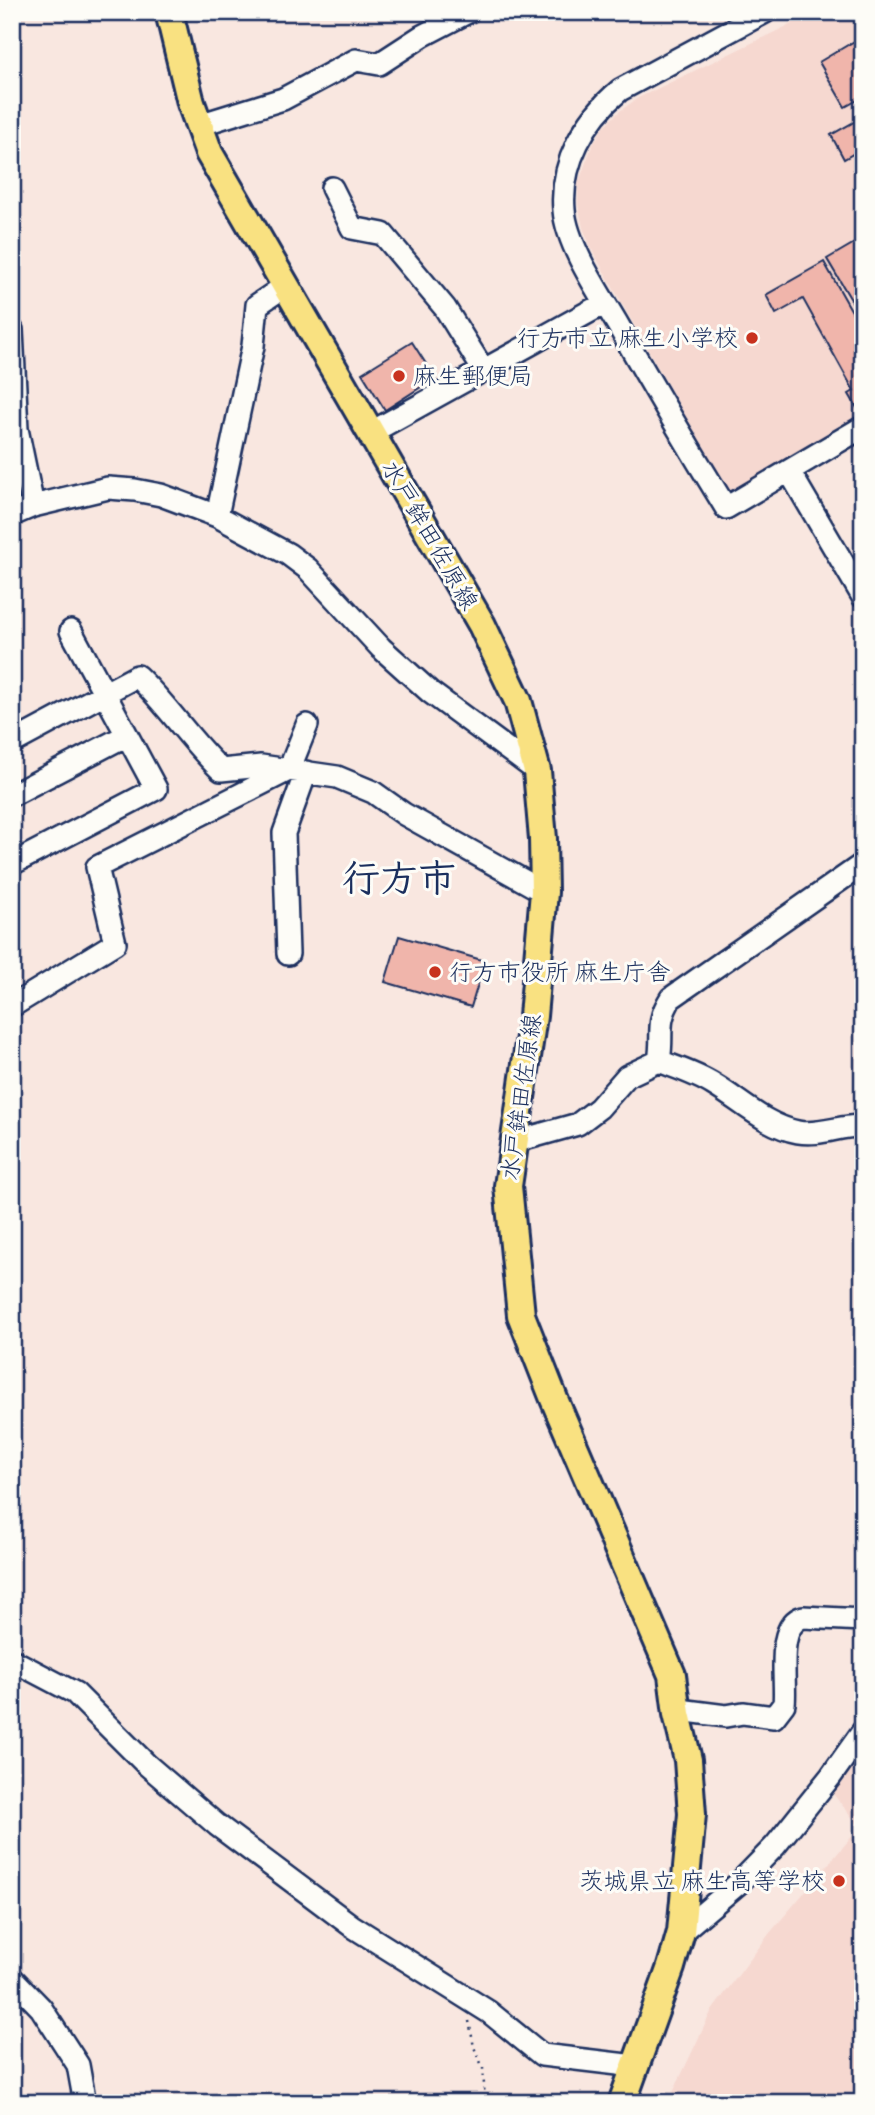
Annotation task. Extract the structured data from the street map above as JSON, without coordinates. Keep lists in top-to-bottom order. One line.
{"streets":{"main road":["水戸鉾田佐原線"]},"districts":["行方市"],"places":["行方市立 麻生小学校","麻生郵便局","行方市役所 麻生庁舎","茨城県立 麻生高等学校"]}
